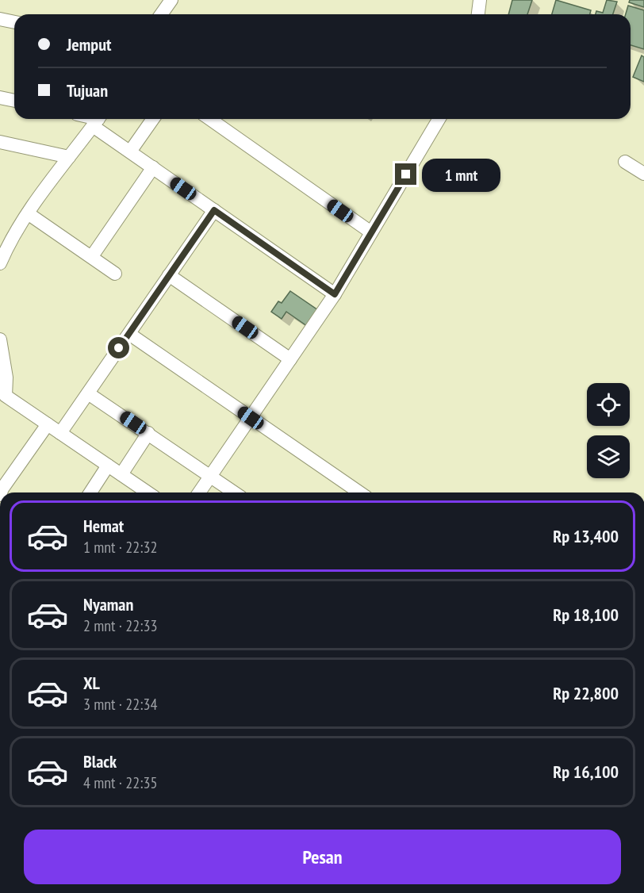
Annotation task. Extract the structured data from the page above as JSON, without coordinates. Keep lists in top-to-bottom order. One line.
{"page":{"banner":["Jemput","Tujuan"],"bubble":"1 mnt","list":[{"name":"Hemat","note":"1 mnt · 22:32","value":"Rp 13,400"},{"name":"Nyaman","note":"2 mnt · 22:33","value":"Rp 18,100"},{"name":"XL","note":"3 mnt · 22:34","value":"Rp 22,800"},{"name":"Black","note":"4 mnt · 22:35","value":"Rp 16,100"}],"buttons":"Pesan"}}
